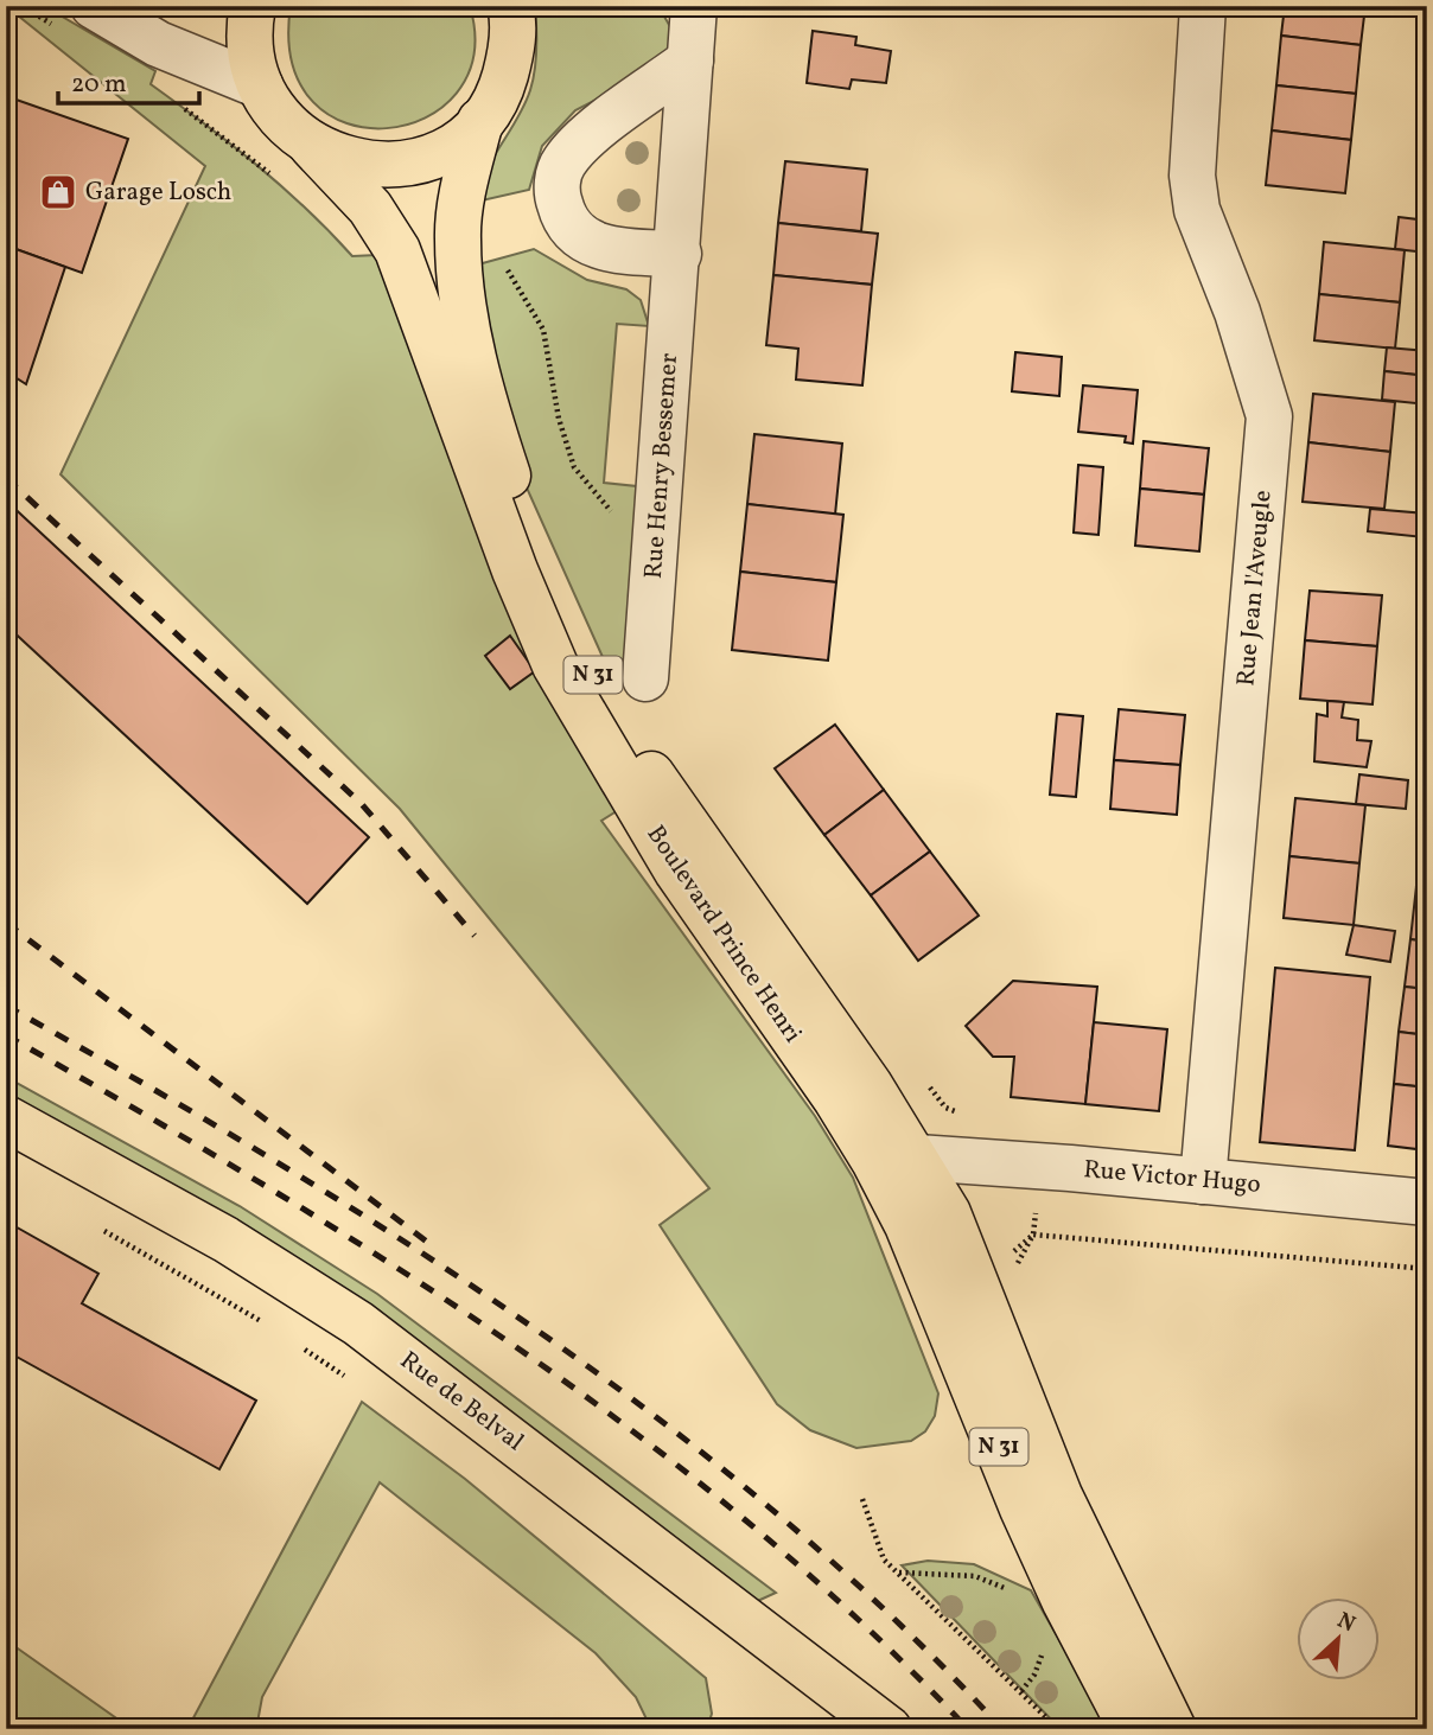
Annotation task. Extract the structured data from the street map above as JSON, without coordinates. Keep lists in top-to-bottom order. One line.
{"streets":{"main road":["N 31","Boulevard Prince Henri","Rue de Belval"],"street":["Rue Henry Bessemer","Rue Jean l'Aveugle","Rue Victor Hugo"]},"crossings":[["Rue Jean l'Aveugle","Rue Victor Hugo"],["N 31","Boulevard Prince Henri"],["Boulevard Prince Henri","Rue Victor Hugo"]],"places":{"shop":["Garage Losch"]},"scale_bar":"20 m","north":"top right"}
